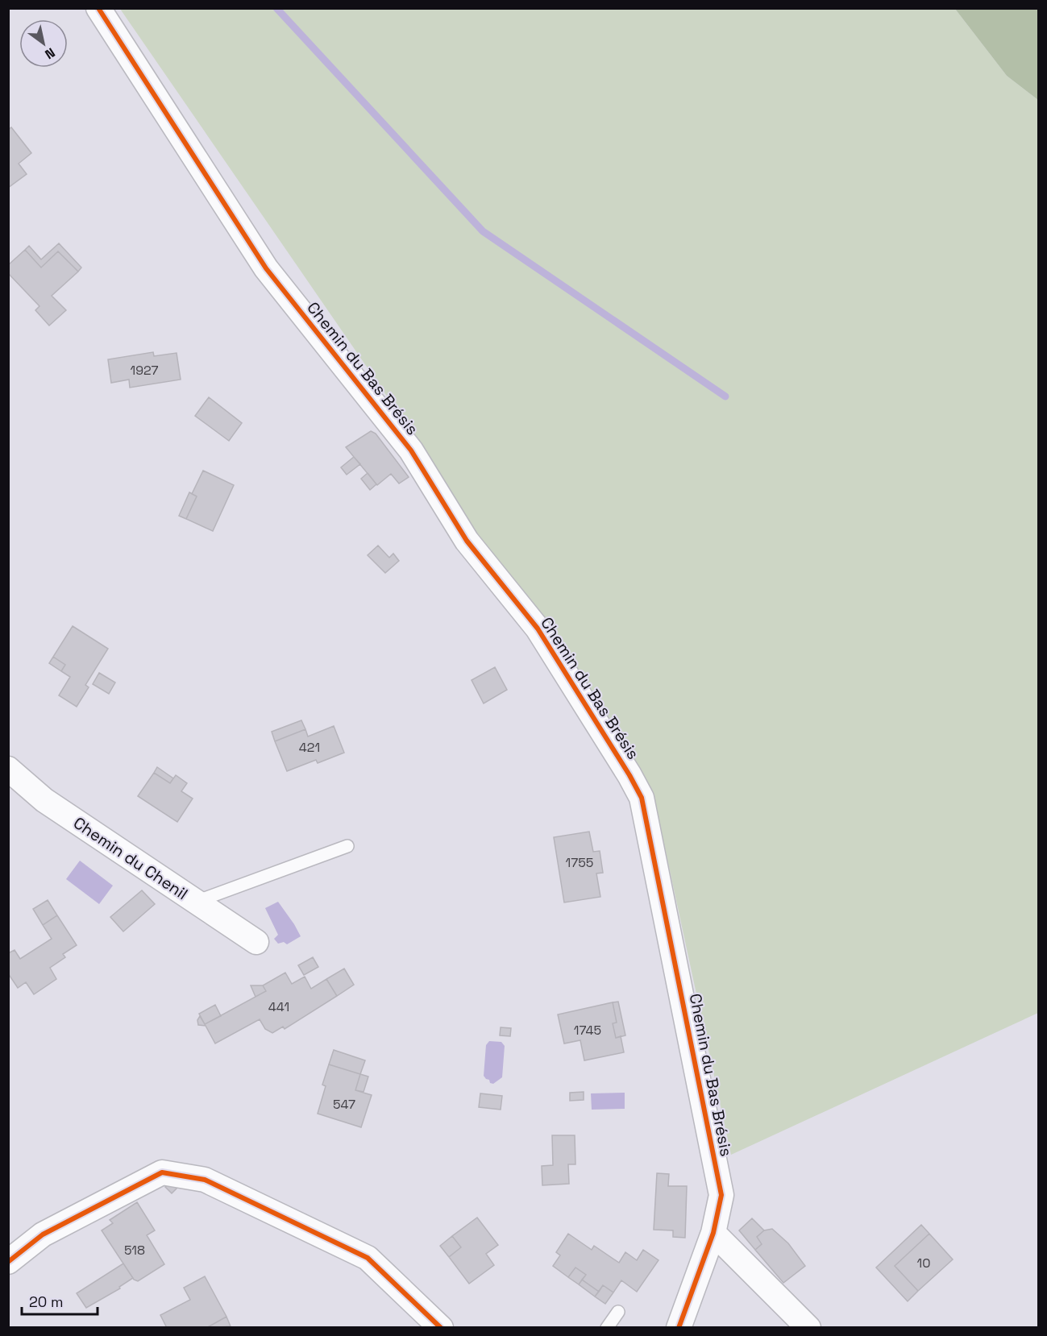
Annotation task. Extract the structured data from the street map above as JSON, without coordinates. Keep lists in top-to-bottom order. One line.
{"streets":{"street":["Chemin du Bas Brésis","Chemin du Chenil"]},"house_numbers":["1927","421","1755","441","1745","547","518","10"],"scale_bar":"20 m","north":"bottom right"}
